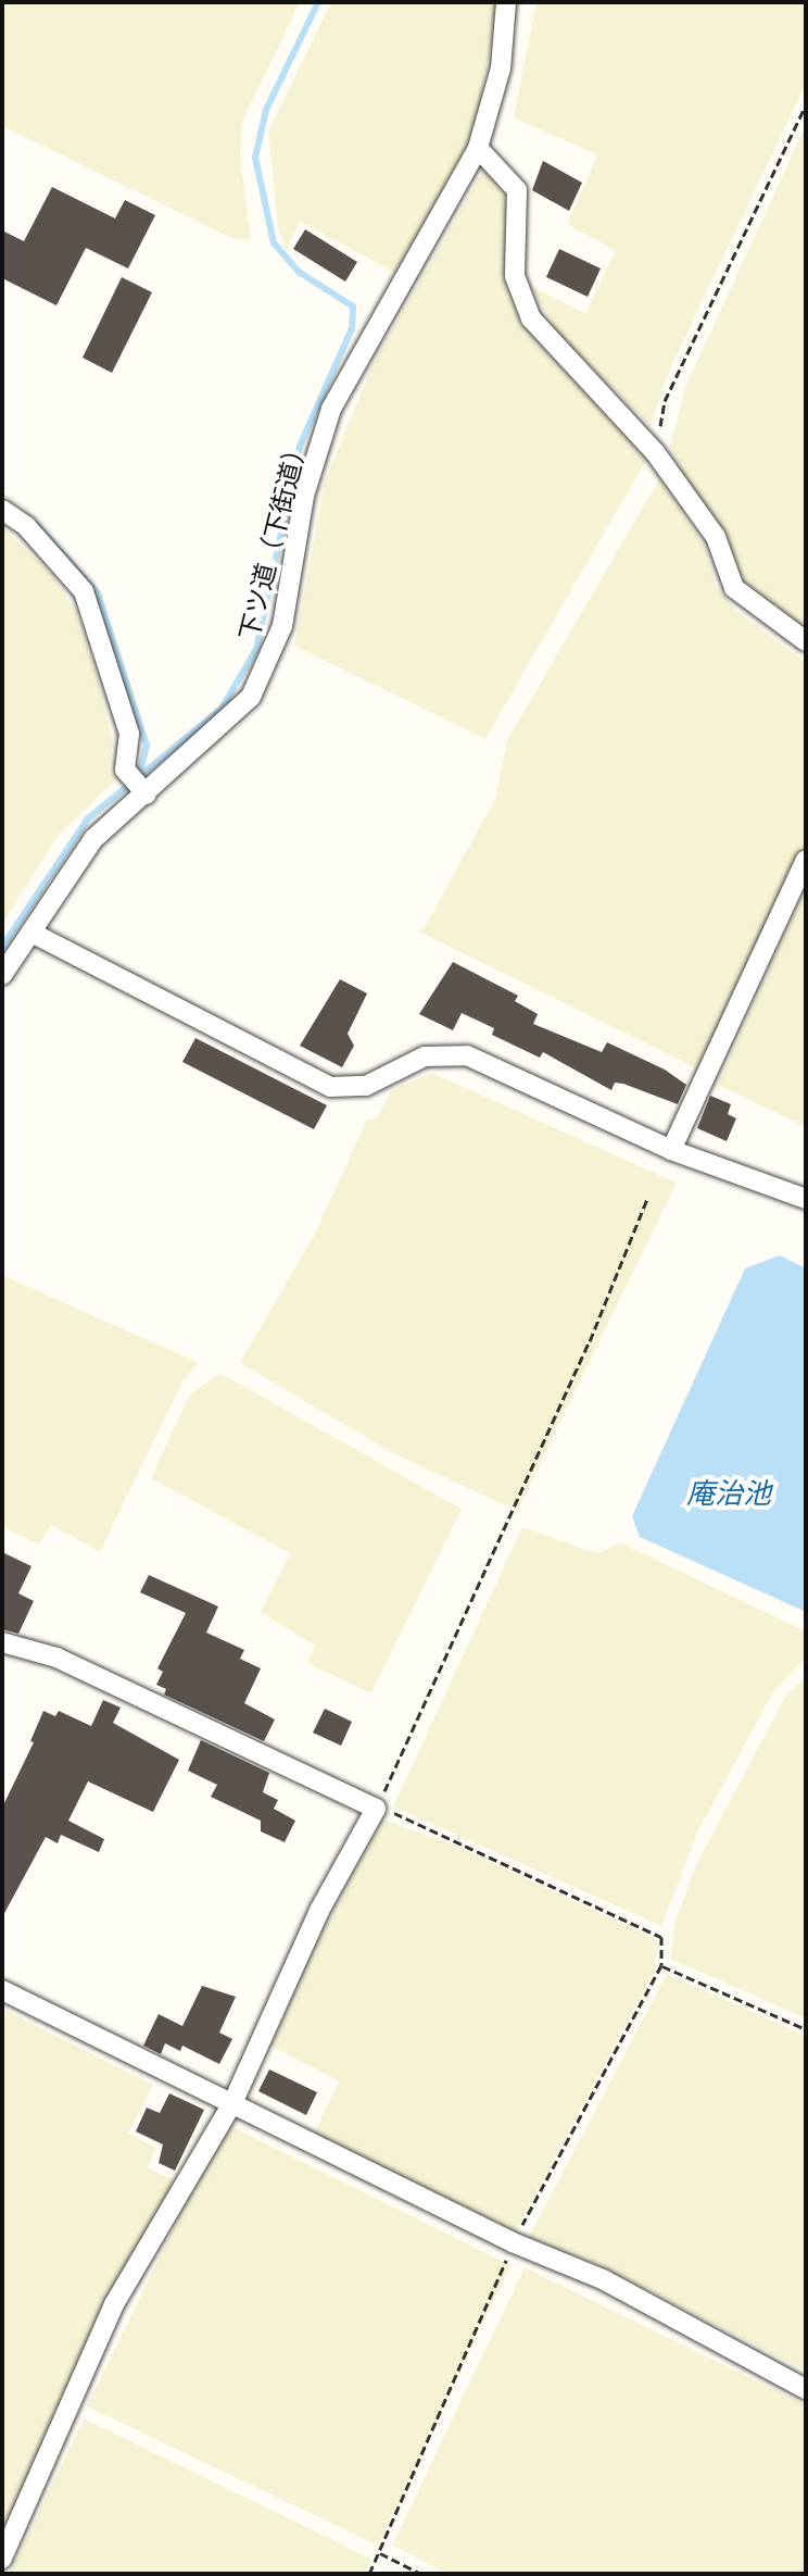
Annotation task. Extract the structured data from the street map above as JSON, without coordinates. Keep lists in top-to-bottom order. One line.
{"streets":{"street":["下ツ道（下街道）"]},"water":["庵治池"]}
